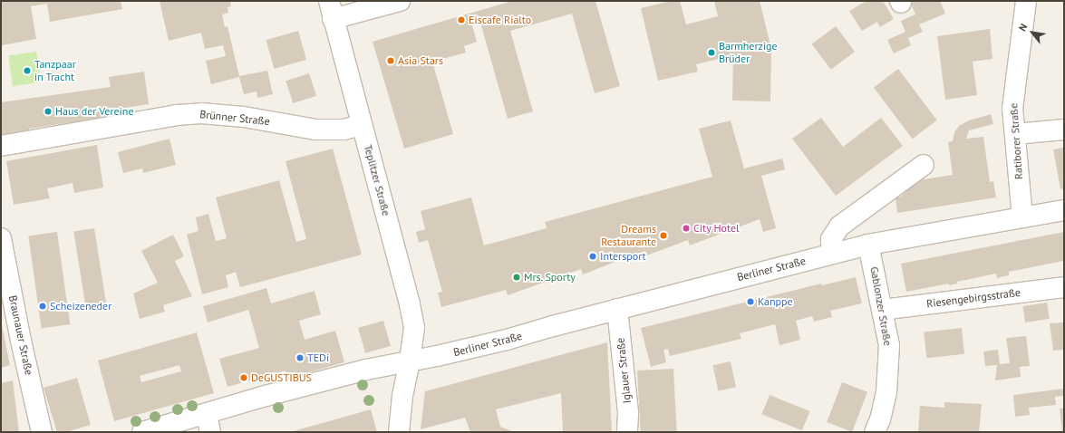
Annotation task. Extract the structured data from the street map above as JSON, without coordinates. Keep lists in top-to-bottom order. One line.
{"streets":{"street":["Brünner Straße","Ratiborer Straße","Teplitzer Straße","Berliner Straße","Riesengebirgsstraße","Gablonzer Straße","Braunauer Straße","Iglauer Straße"]},"crossings":[["Brünner Straße","Teplitzer Straße"],["Ratiborer Straße","Berliner Straße"],["Teplitzer Straße","Berliner Straße"],["Berliner Straße","Gablonzer Straße"],["Berliner Straße","Iglauer Straße"],["Riesengebirgsstraße","Gablonzer Straße"]],"places":["Eiscafe Rialto","Barmherzige Brüder","Asia Stars","Tanzpaar in Tracht","Haus der Vereine","City Hotel","Dreams Restaurante","Intersport","Mrs. Sporty","Kanppe","Scheizeneder","TEDi","DeGUSTIBUS"],"north":"top left"}
